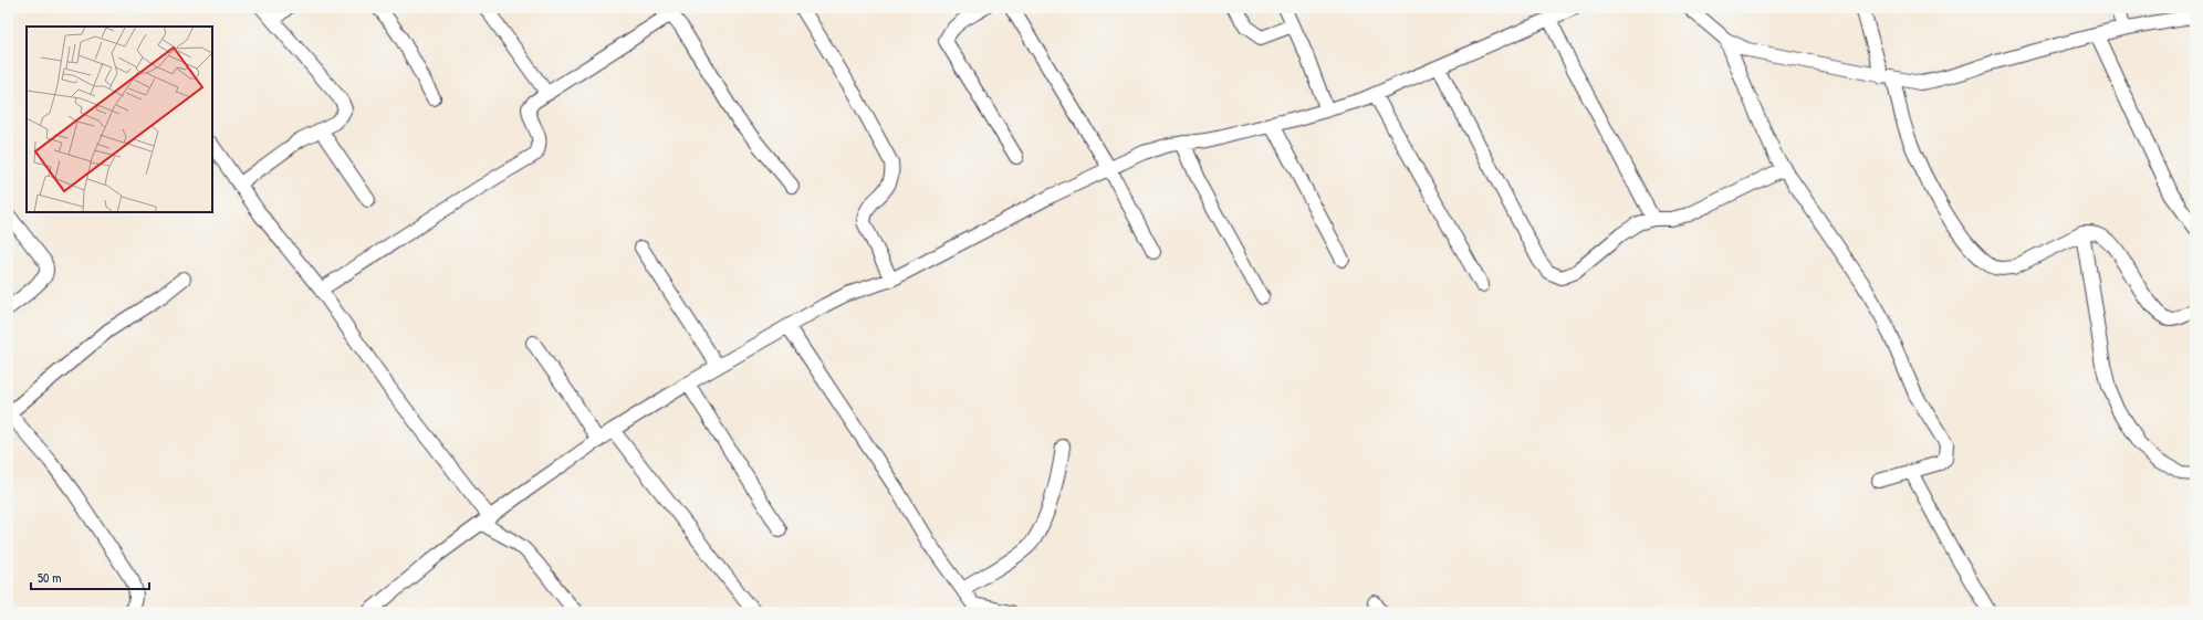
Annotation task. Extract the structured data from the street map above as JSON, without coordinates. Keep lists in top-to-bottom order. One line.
{"scale_bar":"50 m"}
